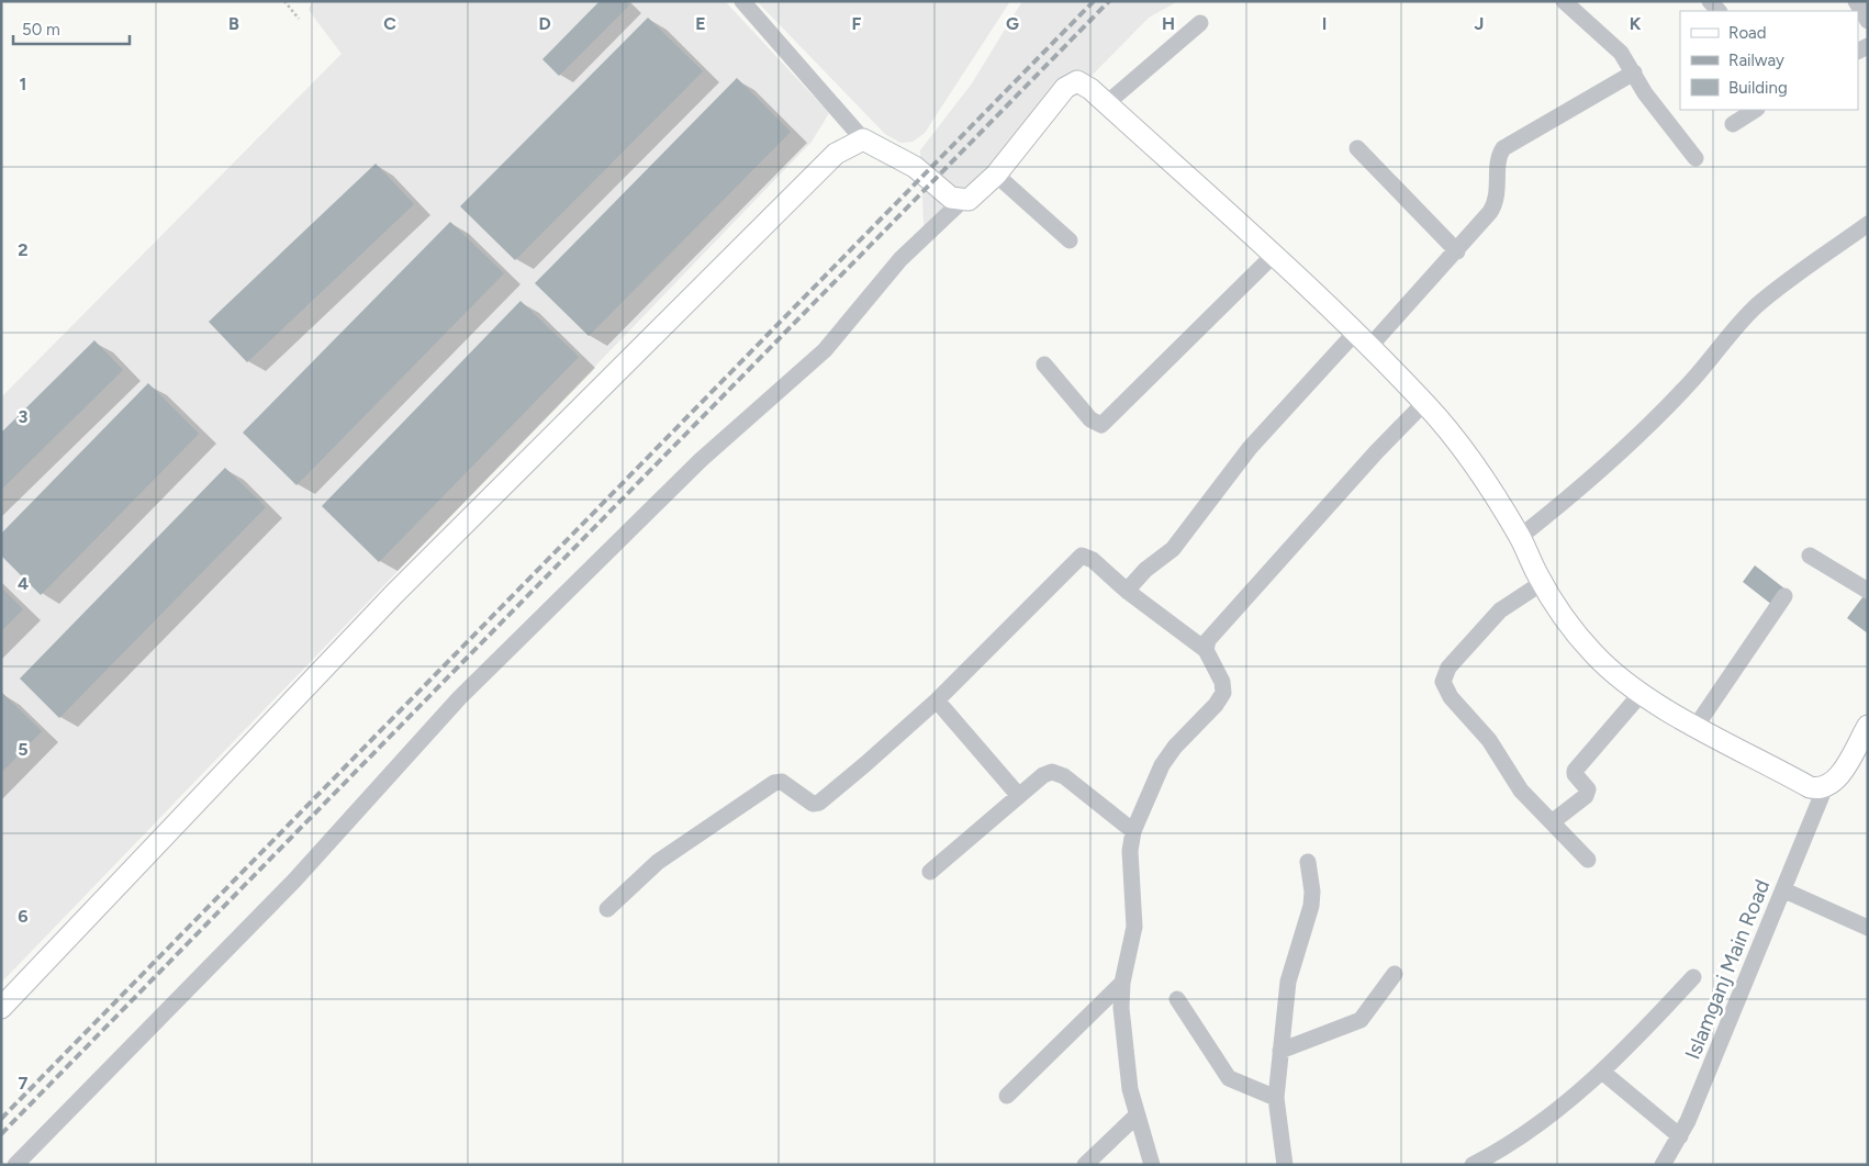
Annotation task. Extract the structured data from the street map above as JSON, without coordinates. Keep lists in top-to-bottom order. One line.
{"streets":{"street":["Islamganj Main Road"]},"legend":["Road","Railway","Building"],"scale_bar":"50 m","grid":{"columns":["B","C","D","E","F","G","H","I","J","K"],"rows":["1","2","3","4","5","6","7"]}}
